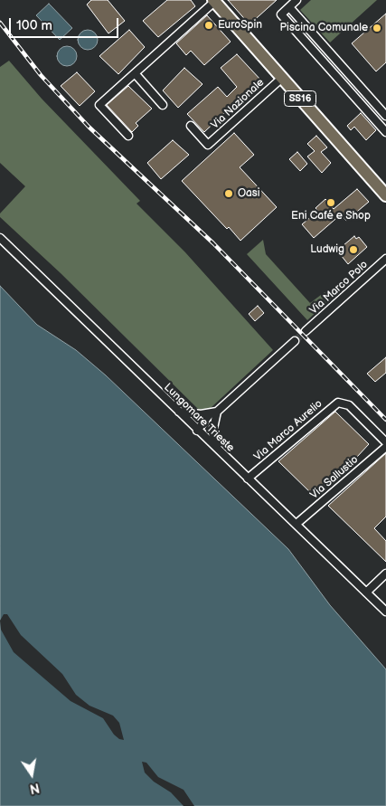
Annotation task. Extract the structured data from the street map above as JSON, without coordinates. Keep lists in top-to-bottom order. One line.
{"streets":{"main road":["SS16"],"street":["Via Nazionale","Via Marco Polo","Lungomare Trieste","Via Marco Aurelio","Via Sallustio"]},"crossings":[["SS16","Via Nazionale"],["Lungomare Trieste","Via Marco Aurelio"],["Lungomare Trieste","Via Sallustio"]],"places":["EuroSpin","Piscina Comunale","Oasi","Eni Café e Shop","Ludwig"],"scale_bar":"100 m","north":"bottom"}
